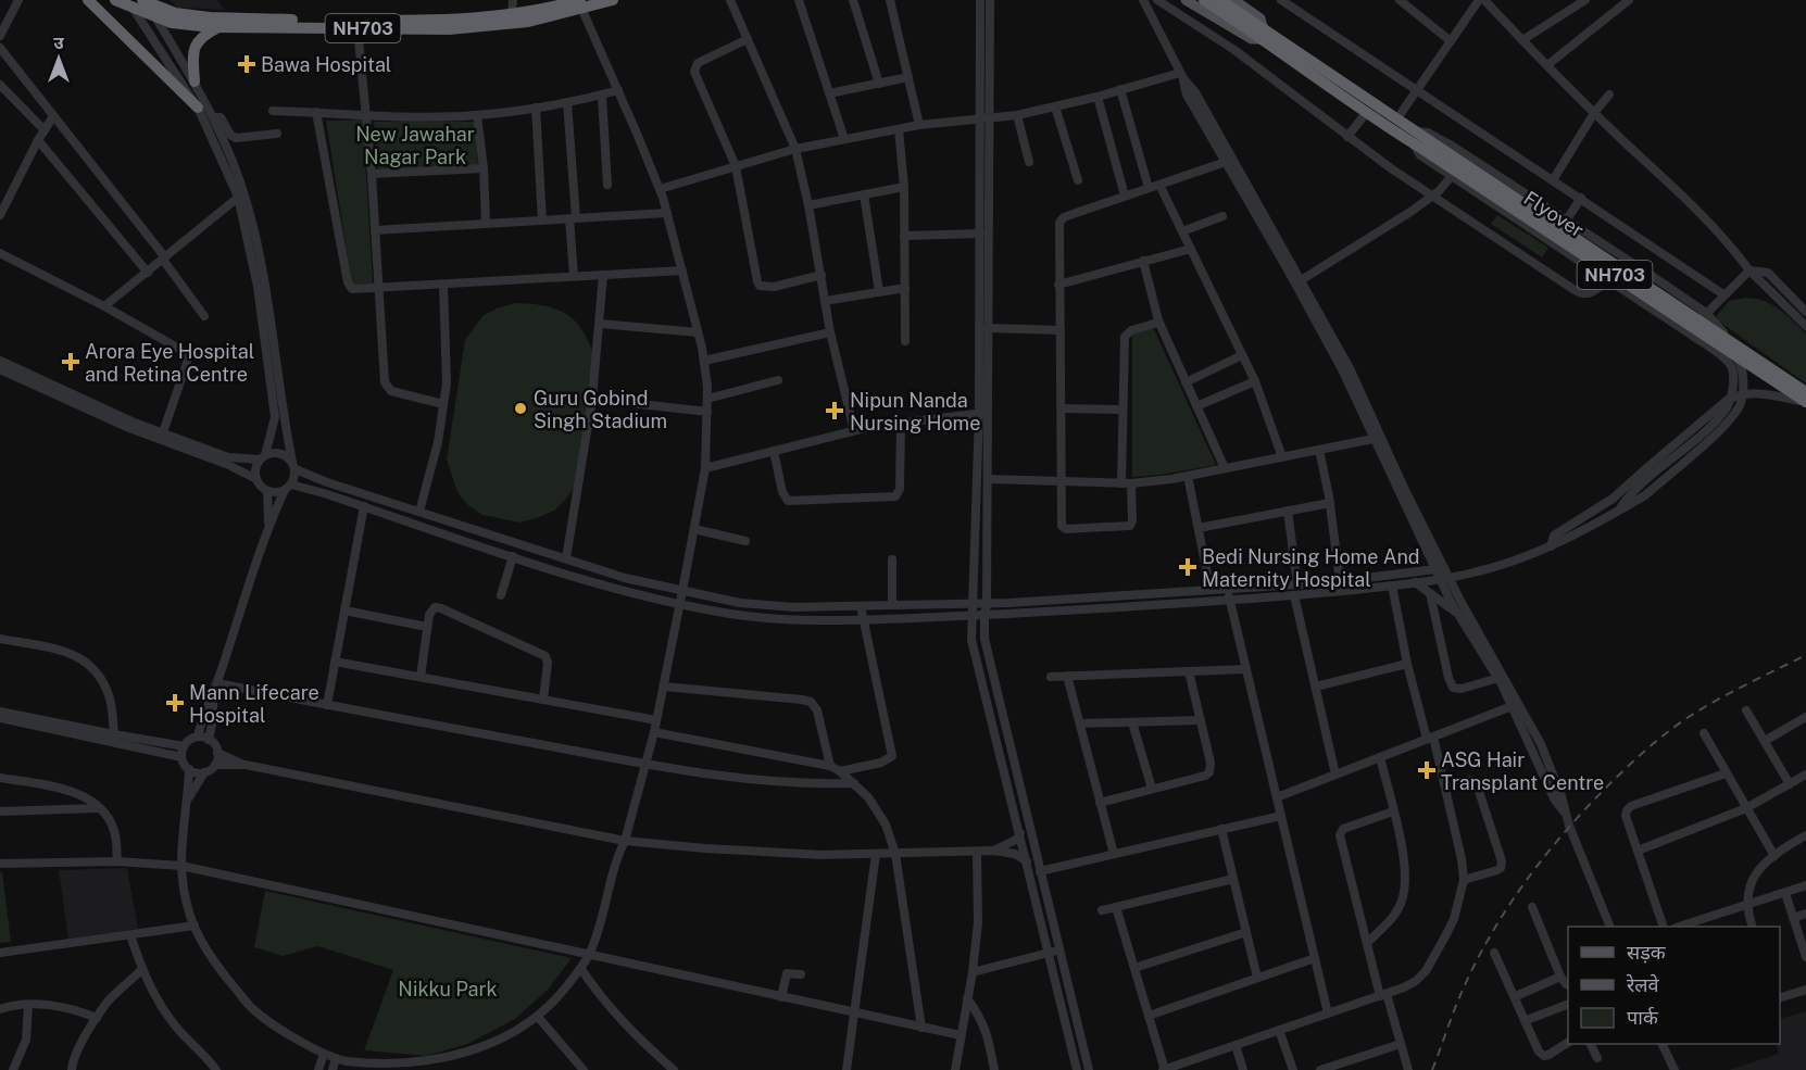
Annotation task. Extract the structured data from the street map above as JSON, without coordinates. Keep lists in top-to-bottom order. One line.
{"streets":{"highway":["NH703","Flyover"]},"crossings":[["NH703","Flyover"]],"parks":["New Jawahar Nagar Park","Nikku Park"],"places":{"health":["Bawa Hospital","Arora Eye Hospital and Retina Centre","Nipun Nanda Nursing Home","Bedi Nursing Home And Maternity Hospital","Mann Lifecare Hospital","ASG Hair Transplant Centre"],"other":["Guru Gobind Singh Stadium"]},"legend":["सड़क","रेलवे","पार्क"],"north":"top"}
